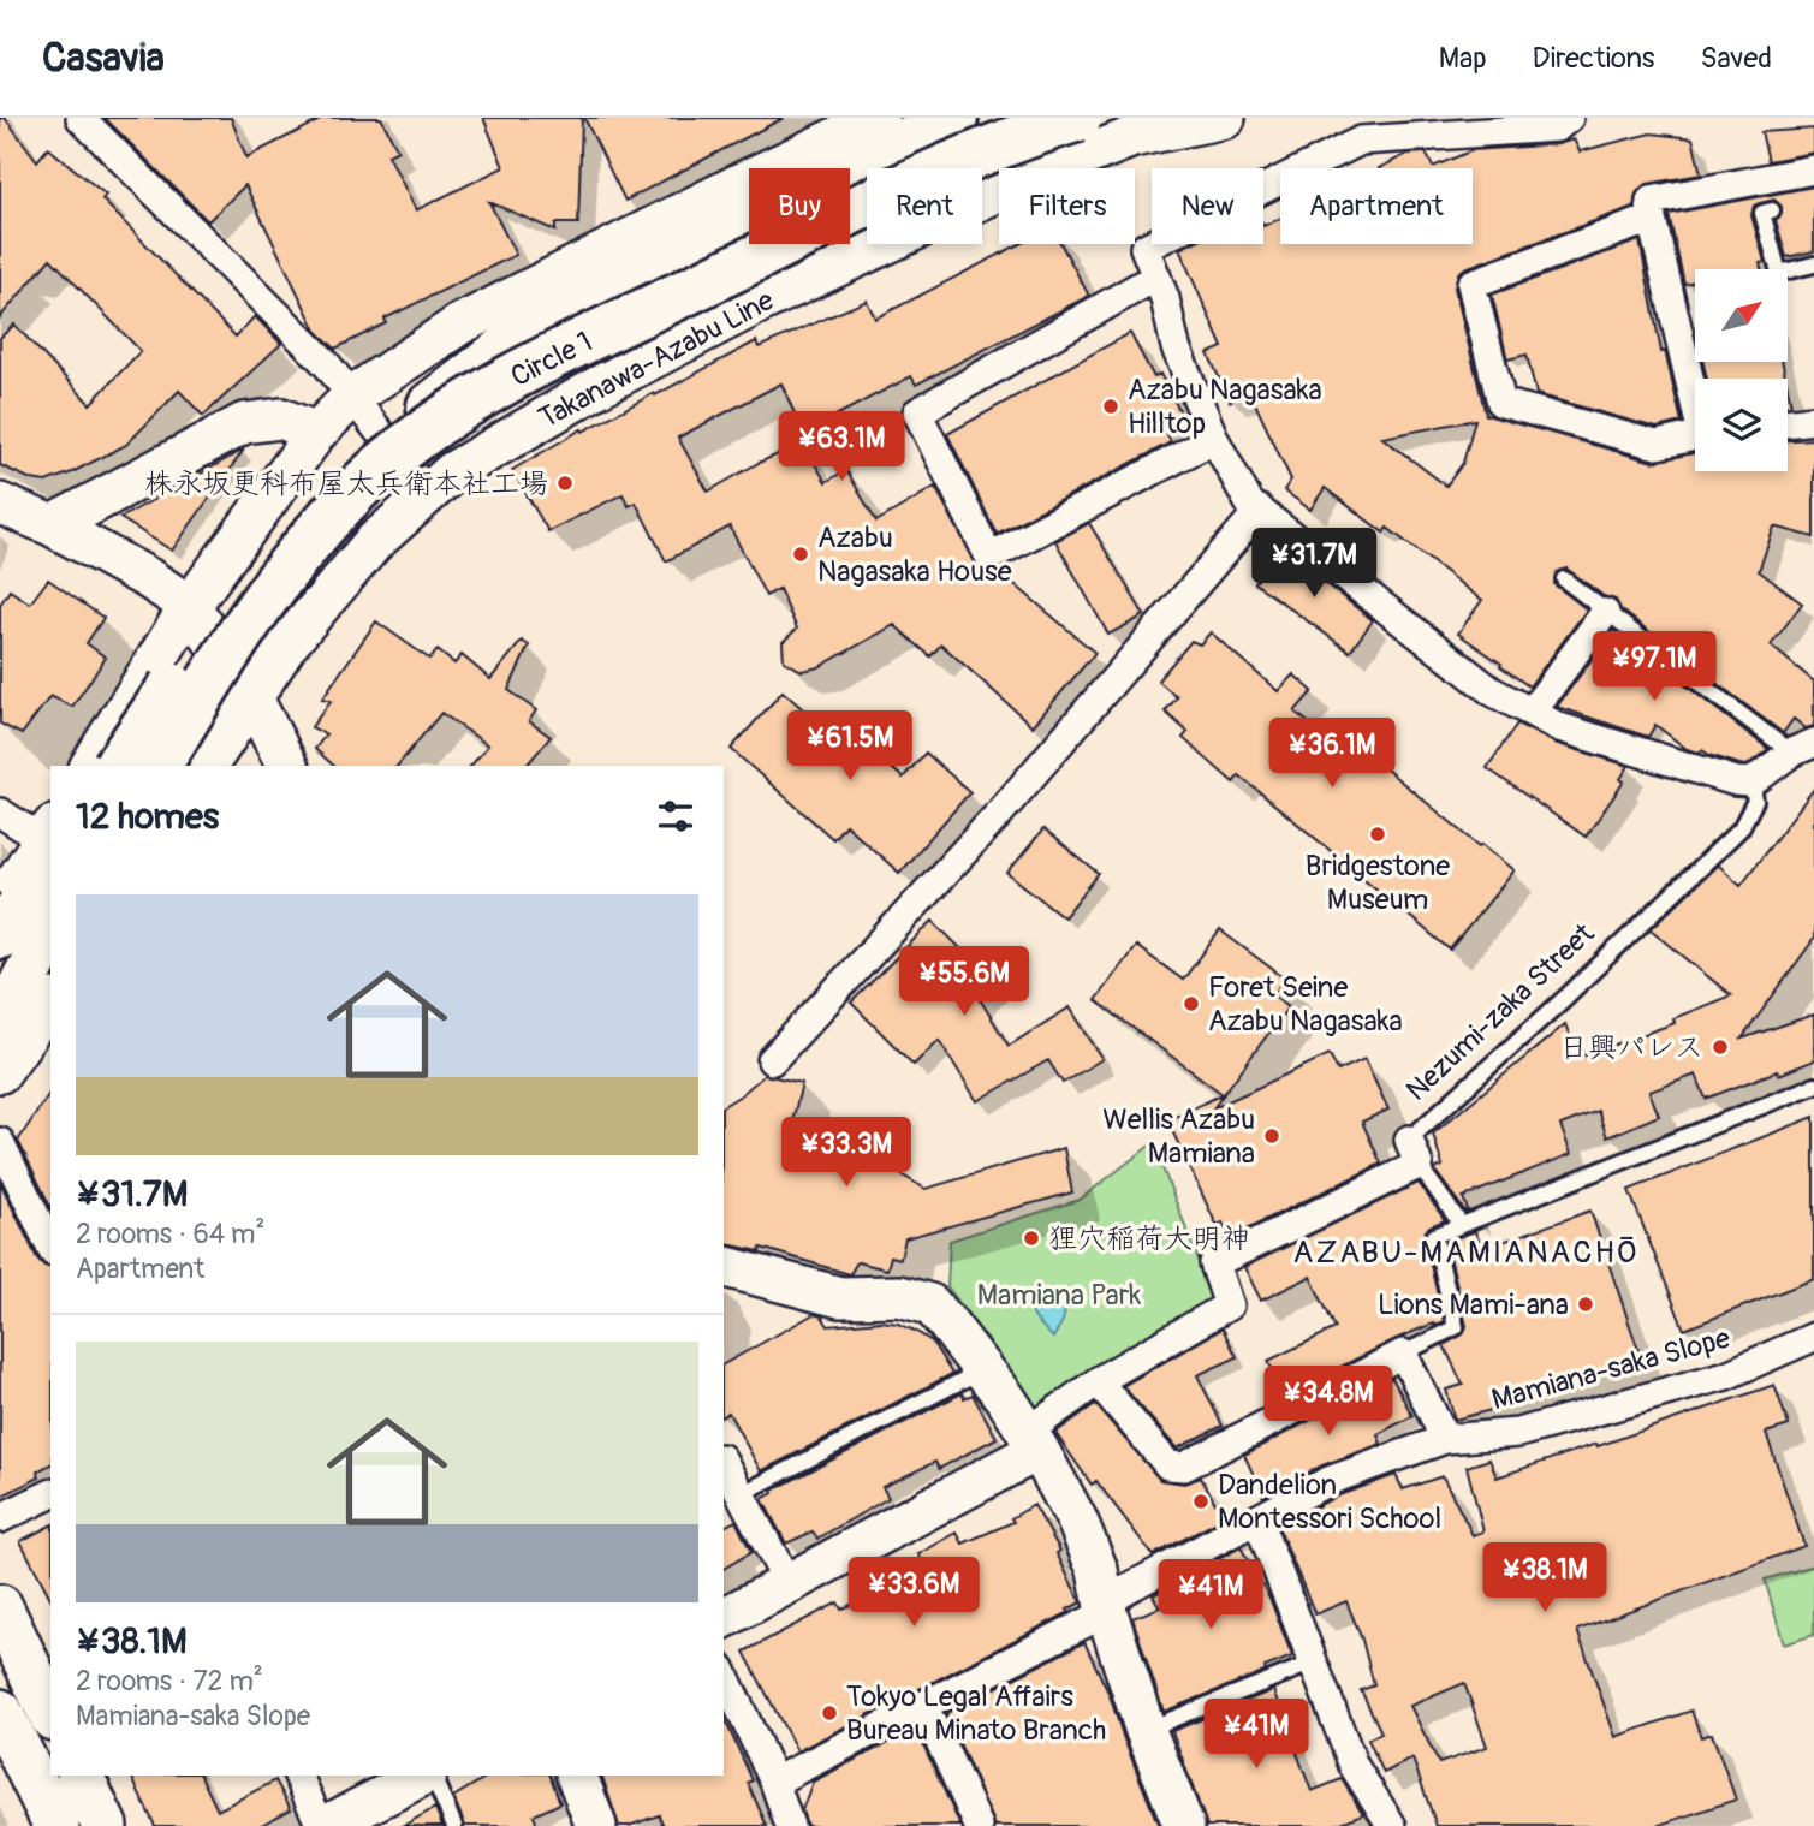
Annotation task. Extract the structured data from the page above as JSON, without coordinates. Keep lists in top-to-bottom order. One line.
{"streets":{"highway":["Circle 1"],"main road":["Takanawa-Azabu Line"],"street":["Nezumi-zaka Street","Mamiana-saka Slope"]},"districts":["AZABU-MAMIANACHŌ"],"parks":["Mamiana Park"],"places":["Azabu Nagasaka Hilltop","株永坂更科布屋太兵衛本社工場","Azabu Nagasaka House","Bridgestone Museum","Foret Seine Azabu Nagasaka","日興パレス","Wellis Azabu Mamiana","狸穴稲荷大明神","Lions Mami-ana","Dandelion Montessori School","Tokyo Legal Affairs Bureau Minato Branch"],"north":"top right","page":{"header":"Casavia","nav":["Map","Directions","Saved"],"chip":["Buy","Rent","Filters","New","Apartment"],"price":["¥63.1M","¥31.7M","¥97.1M","¥61.5M","¥36.1M","¥55.6M","¥33.3M","¥34.8M","¥38.1M","¥33.6M","¥41M","¥41M"],"heading":"12 homes","list":[{"name":"¥31.7M","note":"2 rooms · 64 m² · Apartment"},{"name":"¥38.1M","note":"2 rooms · 72 m² · Mamiana-saka Slope"}]}}
